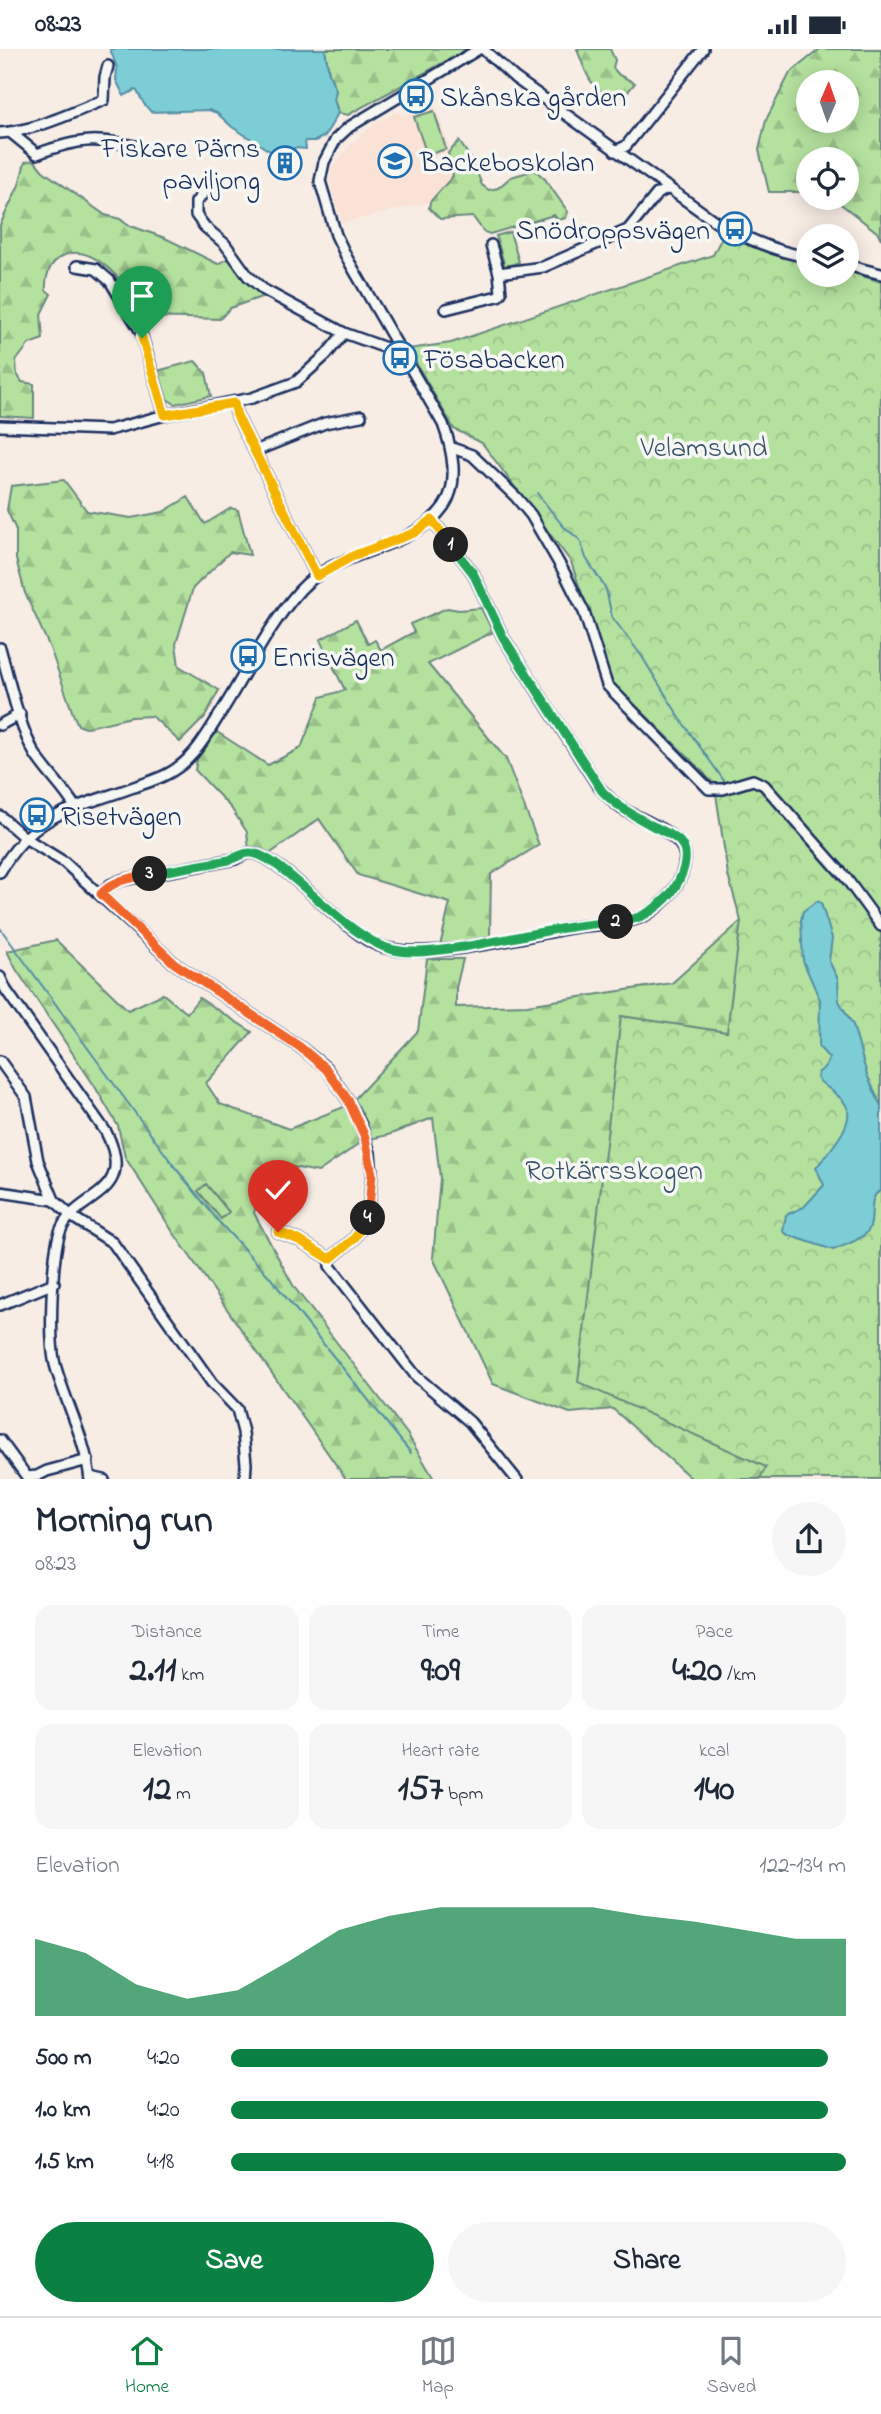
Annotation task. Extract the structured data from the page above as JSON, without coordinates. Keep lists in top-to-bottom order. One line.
{"parks":["Velamsund","Rotkärrsskogen"],"places":{"bus stop":["Skånska gården","Snödroppsvägen","Fösabacken","Enrisvägen","Risetvägen"],"school or university":["Backeboskolan"],"building":["Fiskare Pärns paviljong"]},"north":"top","page":{"status":"08:23","pins":["1","3","2","4"],"heading":["Morning run","08:23"],"stats":[["Distance","2.11 km"],["Time","9:09"],["Pace","4:20 /km"],["Elevation","12 m"],["Heart rate","157 bpm"],["kcal","140"]],"chart":["Elevation","122–134 m"],"list":[{"name":"500 m","note":"4:20"},{"name":"1.0 km","note":"4:20"},{"name":"1.5 km","note":"4:18"}],"buttons":["Save","Share"],"tabs":["Home","Map","Saved"]}}
